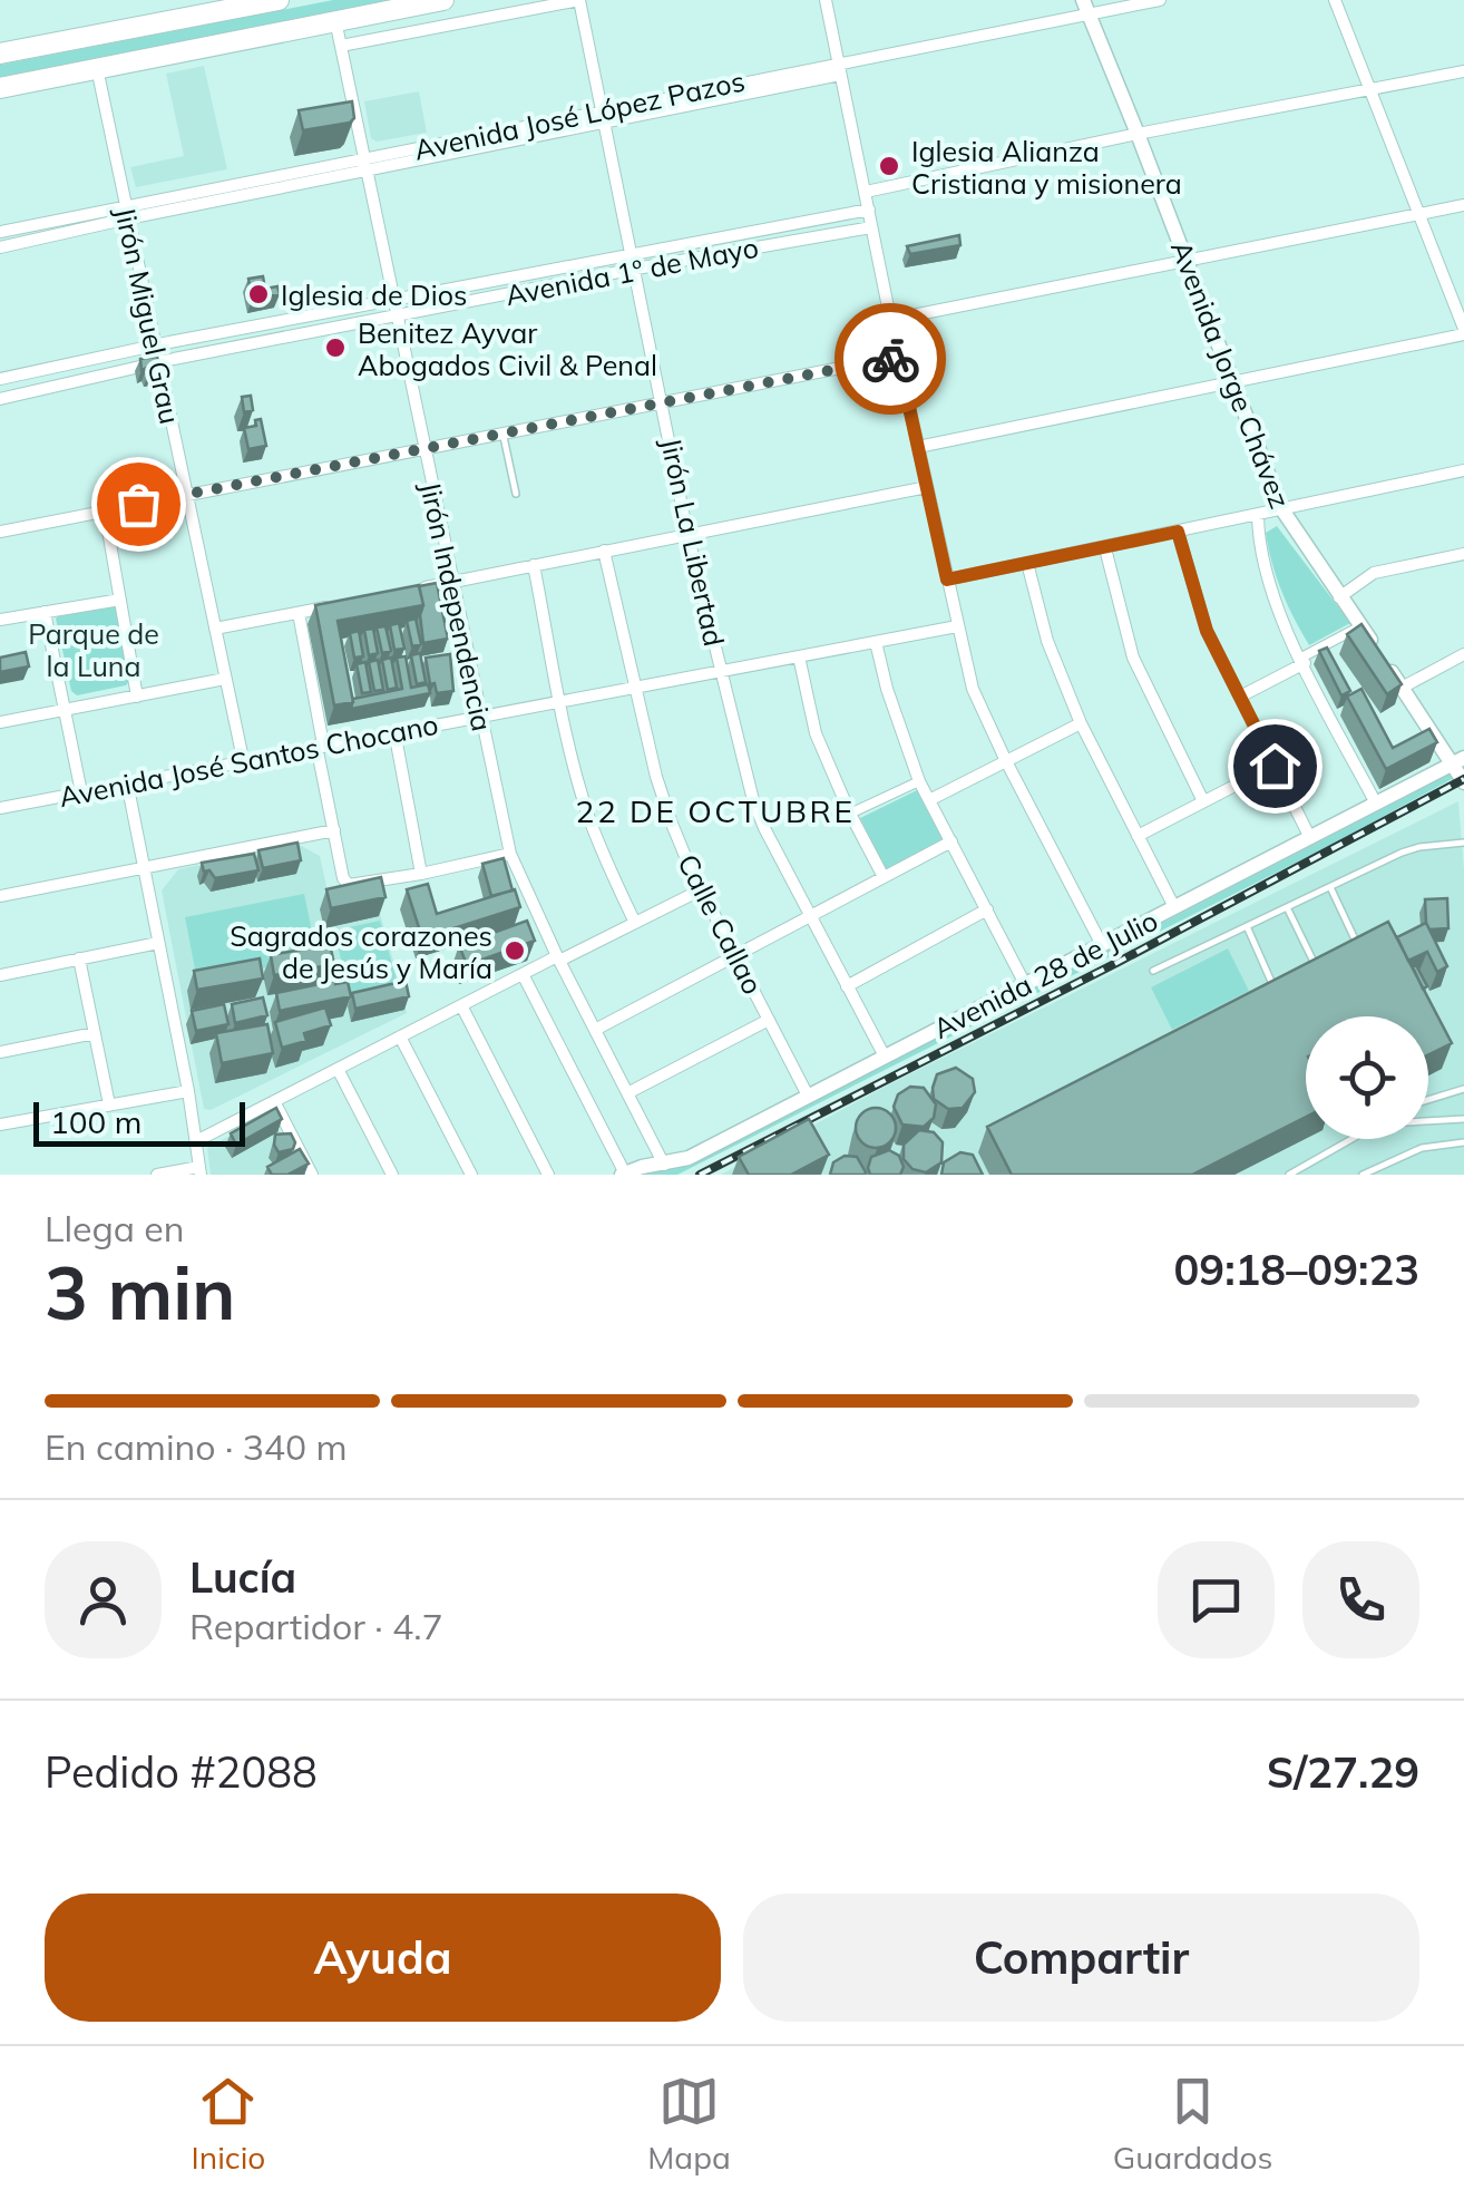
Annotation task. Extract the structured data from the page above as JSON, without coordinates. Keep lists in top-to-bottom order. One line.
{"streets":{"street":["Avenida José López Pazos","Avenida 1º de Mayo","Jirón Miguel Grau","Avenida Jorge Chávez","Jirón La Libertad","Jirón Independencia","Avenida José Santos Chocano","Calle Callao","Avenida 28 de Julio"]},"crossings":[["Avenida José López Pazos","Jirón Miguel Grau"],["Avenida José López Pazos","Avenida Jorge Chávez"],["Avenida José López Pazos","Jirón La Libertad"],["Avenida José López Pazos","Jirón Independencia"],["Avenida 1º de Mayo","Jirón Miguel Grau"],["Avenida 1º de Mayo","Jirón La Libertad"],["Avenida 1º de Mayo","Jirón Independencia"],["Jirón Miguel Grau","Avenida José Santos Chocano"],["Avenida Jorge Chávez","Avenida 28 de Julio"],["Jirón La Libertad","Avenida José Santos Chocano"],["Jirón La Libertad","Avenida 28 de Julio"],["Jirón Independencia","Avenida José Santos Chocano"],["Jirón Independencia","Avenida 28 de Julio"],["Avenida José Santos Chocano","Calle Callao"],["Calle Callao","Avenida 28 de Julio"]],"districts":["22 DE OCTUBRE"],"parks":["Parque de la Luna"],"places":["Iglesia Alianza Cristiana y misionera","Iglesia de Dios","Benitez Ayvar Abogados Civil & Penal","Sagrados corazones de Jesús y María"],"scale_bar":"100 m","page":{"scale":"100 m","heading":["3 min","Llega en","09:18–09:23"],"panel":["Lucía","Repartidor · 4.7","Pedido #2088","S/27.29"],"bar":"En camino · 340 m","buttons":["Ayuda","Compartir"],"tabs":["Inicio","Mapa","Guardados"]}}
